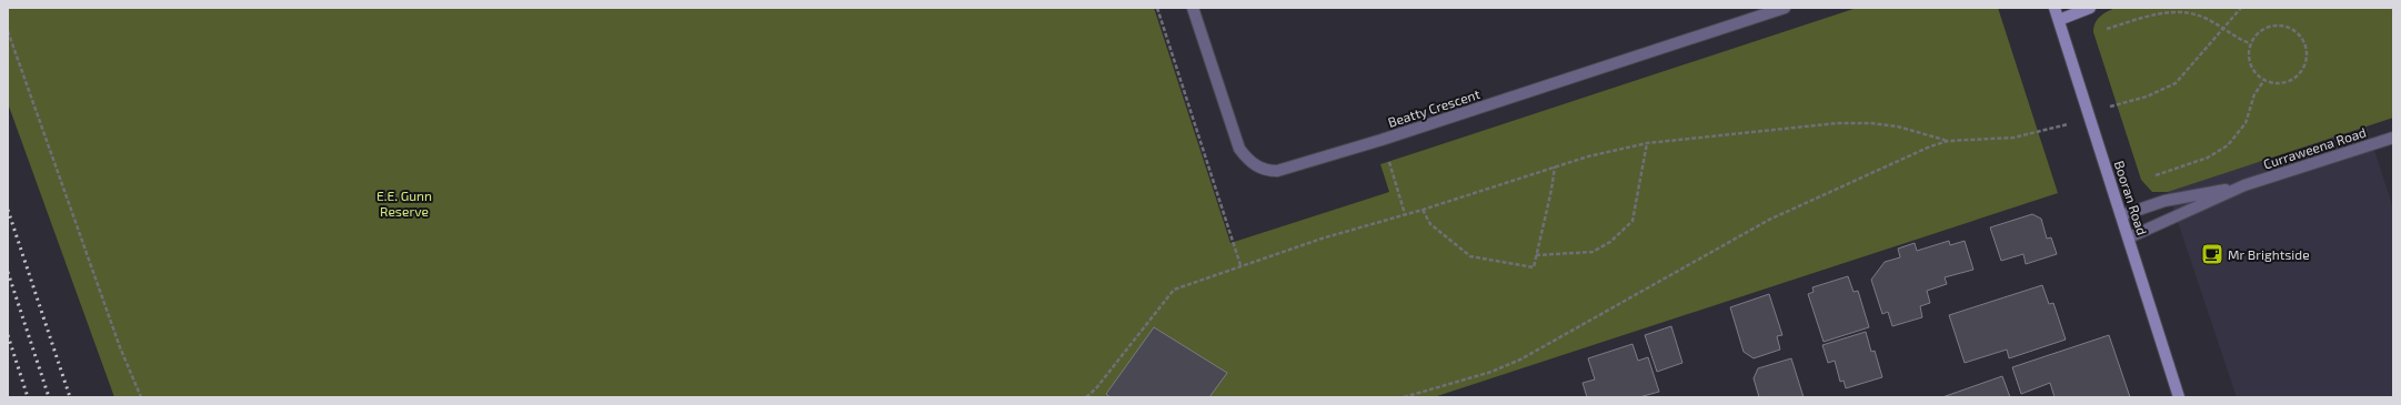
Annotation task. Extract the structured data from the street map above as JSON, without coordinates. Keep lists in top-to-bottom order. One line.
{"streets":{"street":["Beatty Crescent","Curraweena Road","Booran Road"]},"crossings":[["Curraweena Road","Booran Road"]],"parks":["E.E. Gunn Reserve"],"places":{"cafe":["Mr Brightside"]}}
